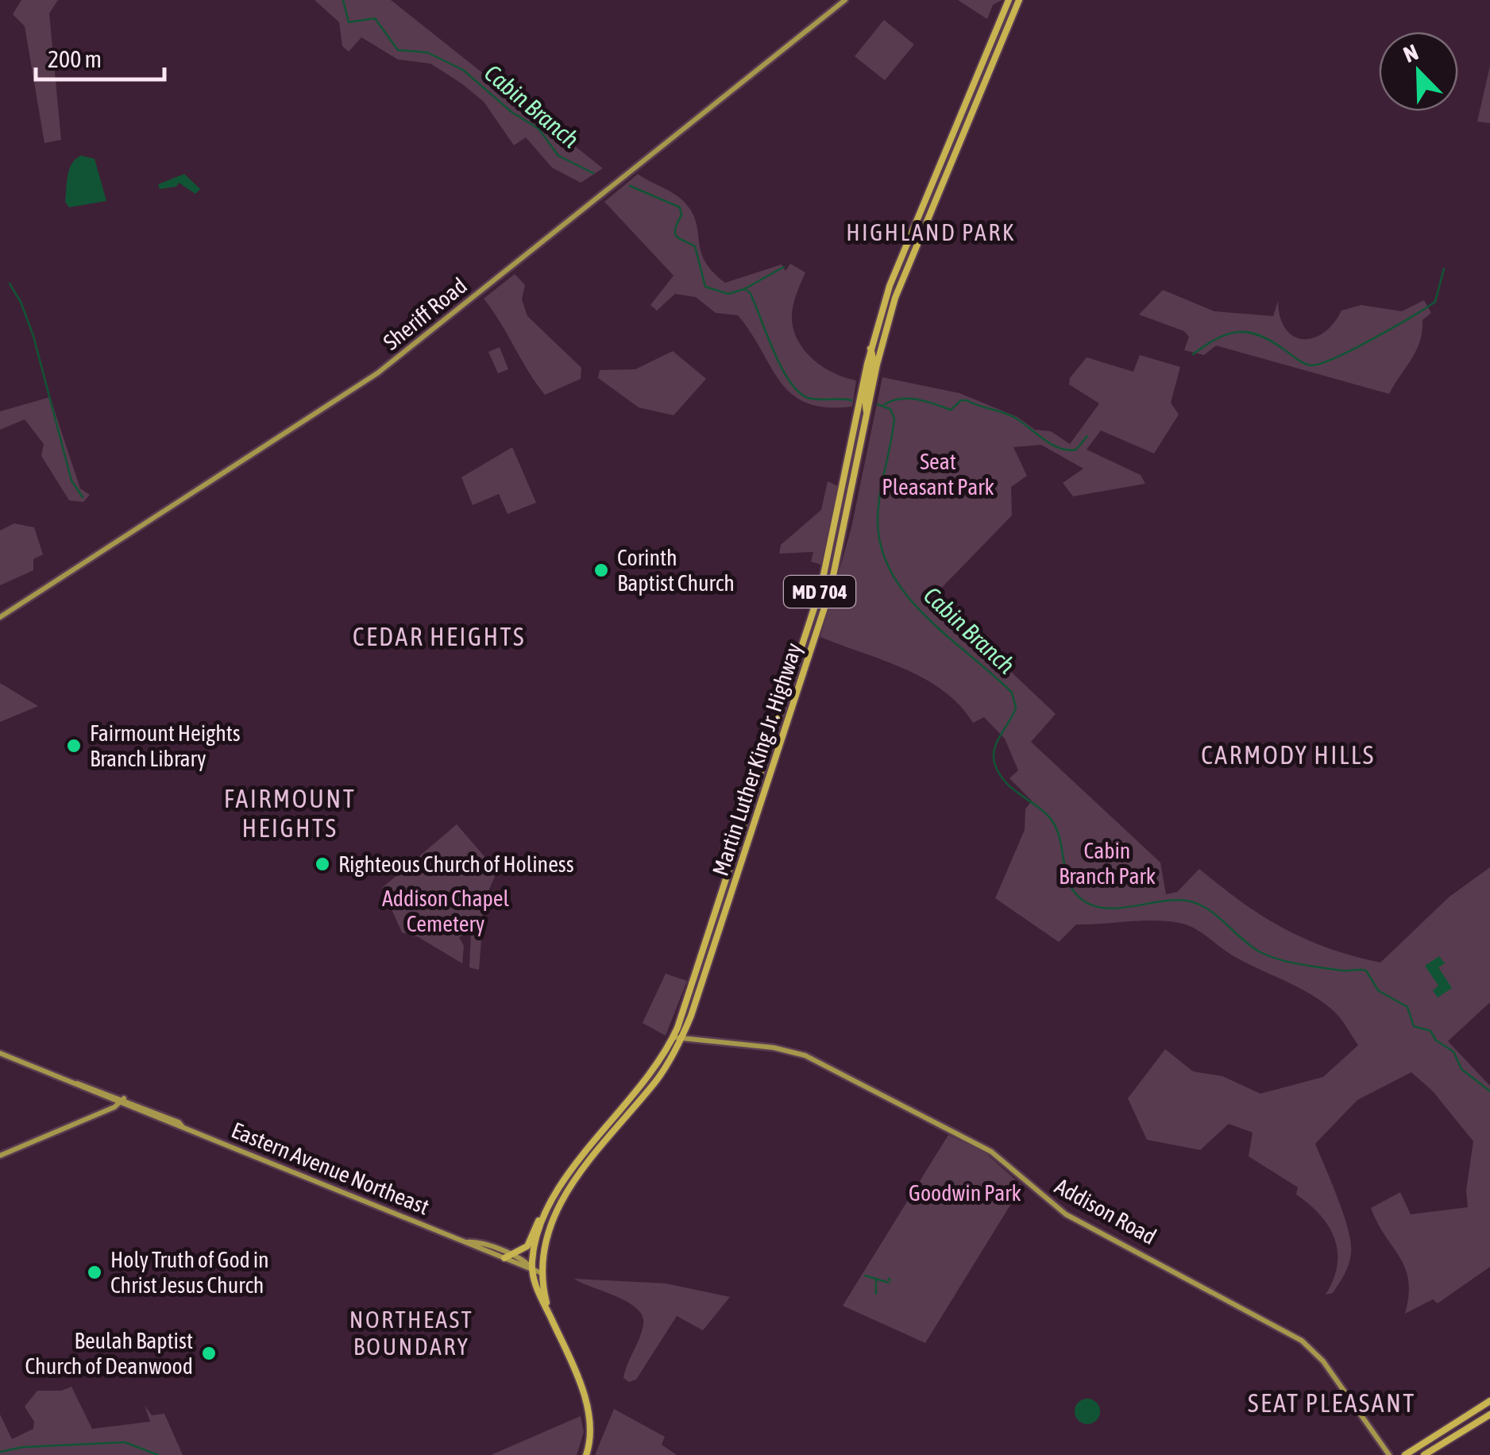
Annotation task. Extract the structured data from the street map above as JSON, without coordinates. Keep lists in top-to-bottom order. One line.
{"streets":{"main road":["Sheriff Road","MD 704","Martin Luther King Jr. Highway","Eastern Avenue Northeast","Addison Road"]},"crossings":[["Martin Luther King Jr. Highway","Eastern Avenue Northeast"],["Martin Luther King Jr. Highway","Addison Road"]],"districts":["HIGHLAND PARK","CEDAR HEIGHTS","CARMODY HILLS","FAIRMOUNT HEIGHTS","NORTHEAST BOUNDARY","SEAT PLEASANT"],"water":["Cabin Branch"],"parks":["Seat Pleasant Park","Cabin Branch Park","Addison Chapel Cemetery","Goodwin Park"],"places":["Corinth Baptist Church","Fairmount Heights Branch Library","Righteous Church of Holiness","Holy Truth of God in Christ Jesus Church","Beulah Baptist Church of Deanwood"],"scale_bar":"200 m","north":"top left"}
